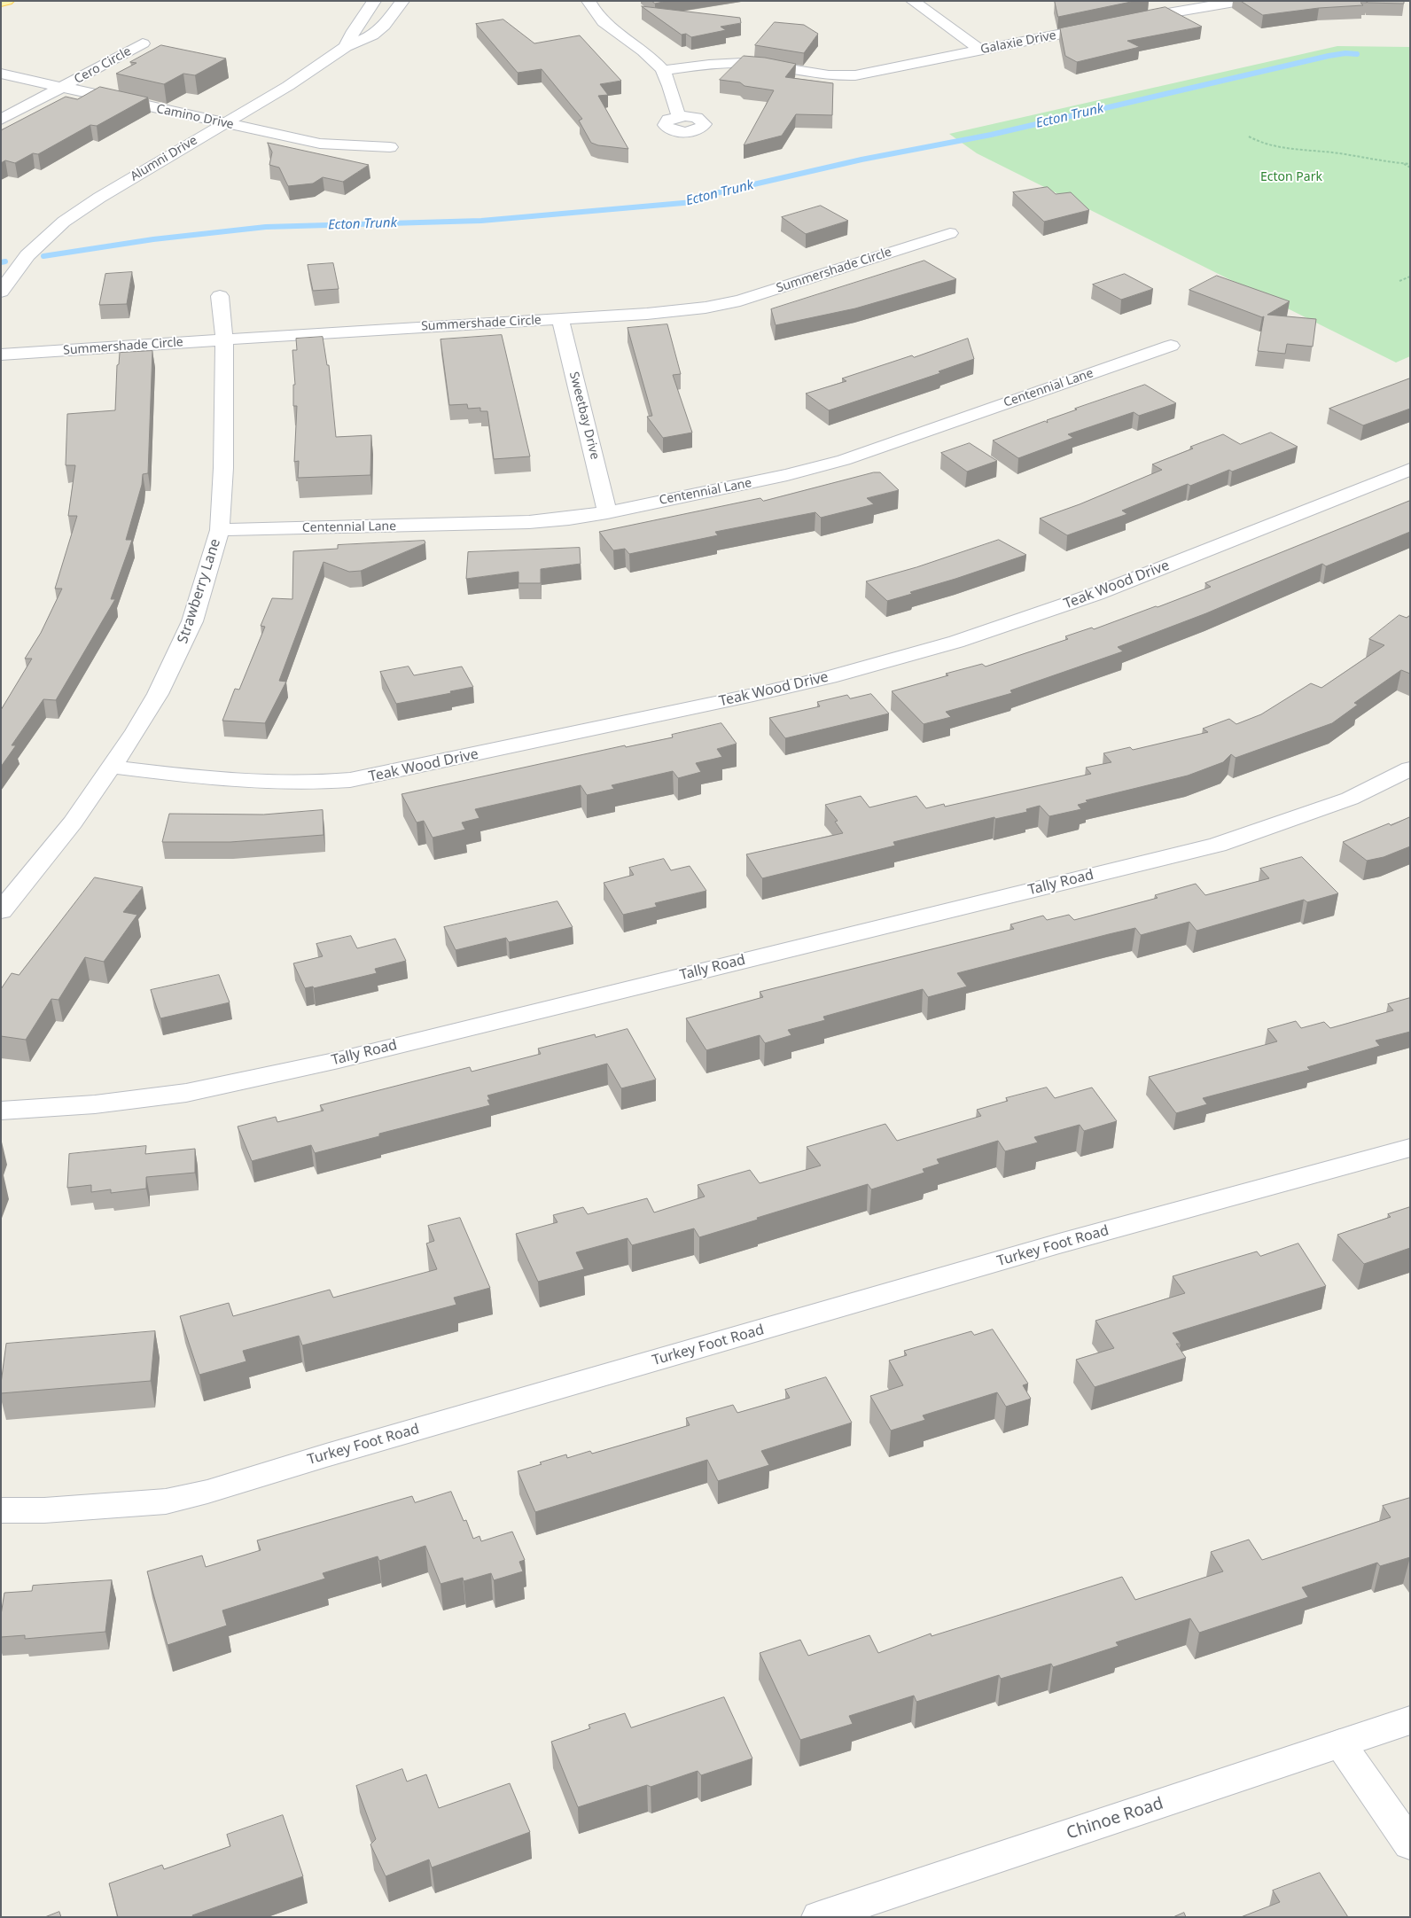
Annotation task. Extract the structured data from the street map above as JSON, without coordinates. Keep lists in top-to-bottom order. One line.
{"streets":{"street":["Galaxie Drive","Cero Circle","Camino Drive","Alumni Drive","Summershade Circle","Centennial Lane","Sweetbay Drive","Teak Wood Drive","Strawberry Lane","Tally Road","Turkey Foot Road","Chinoe Road"]},"crossings":[["Cero Circle","Camino Drive"],["Camino Drive","Alumni Drive"],["Summershade Circle","Sweetbay Drive"],["Summershade Circle","Strawberry Lane"],["Centennial Lane","Sweetbay Drive"],["Centennial Lane","Strawberry Lane"],["Teak Wood Drive","Strawberry Lane"]],"water":["Ecton Trunk"],"parks":["Ecton Park"]}
